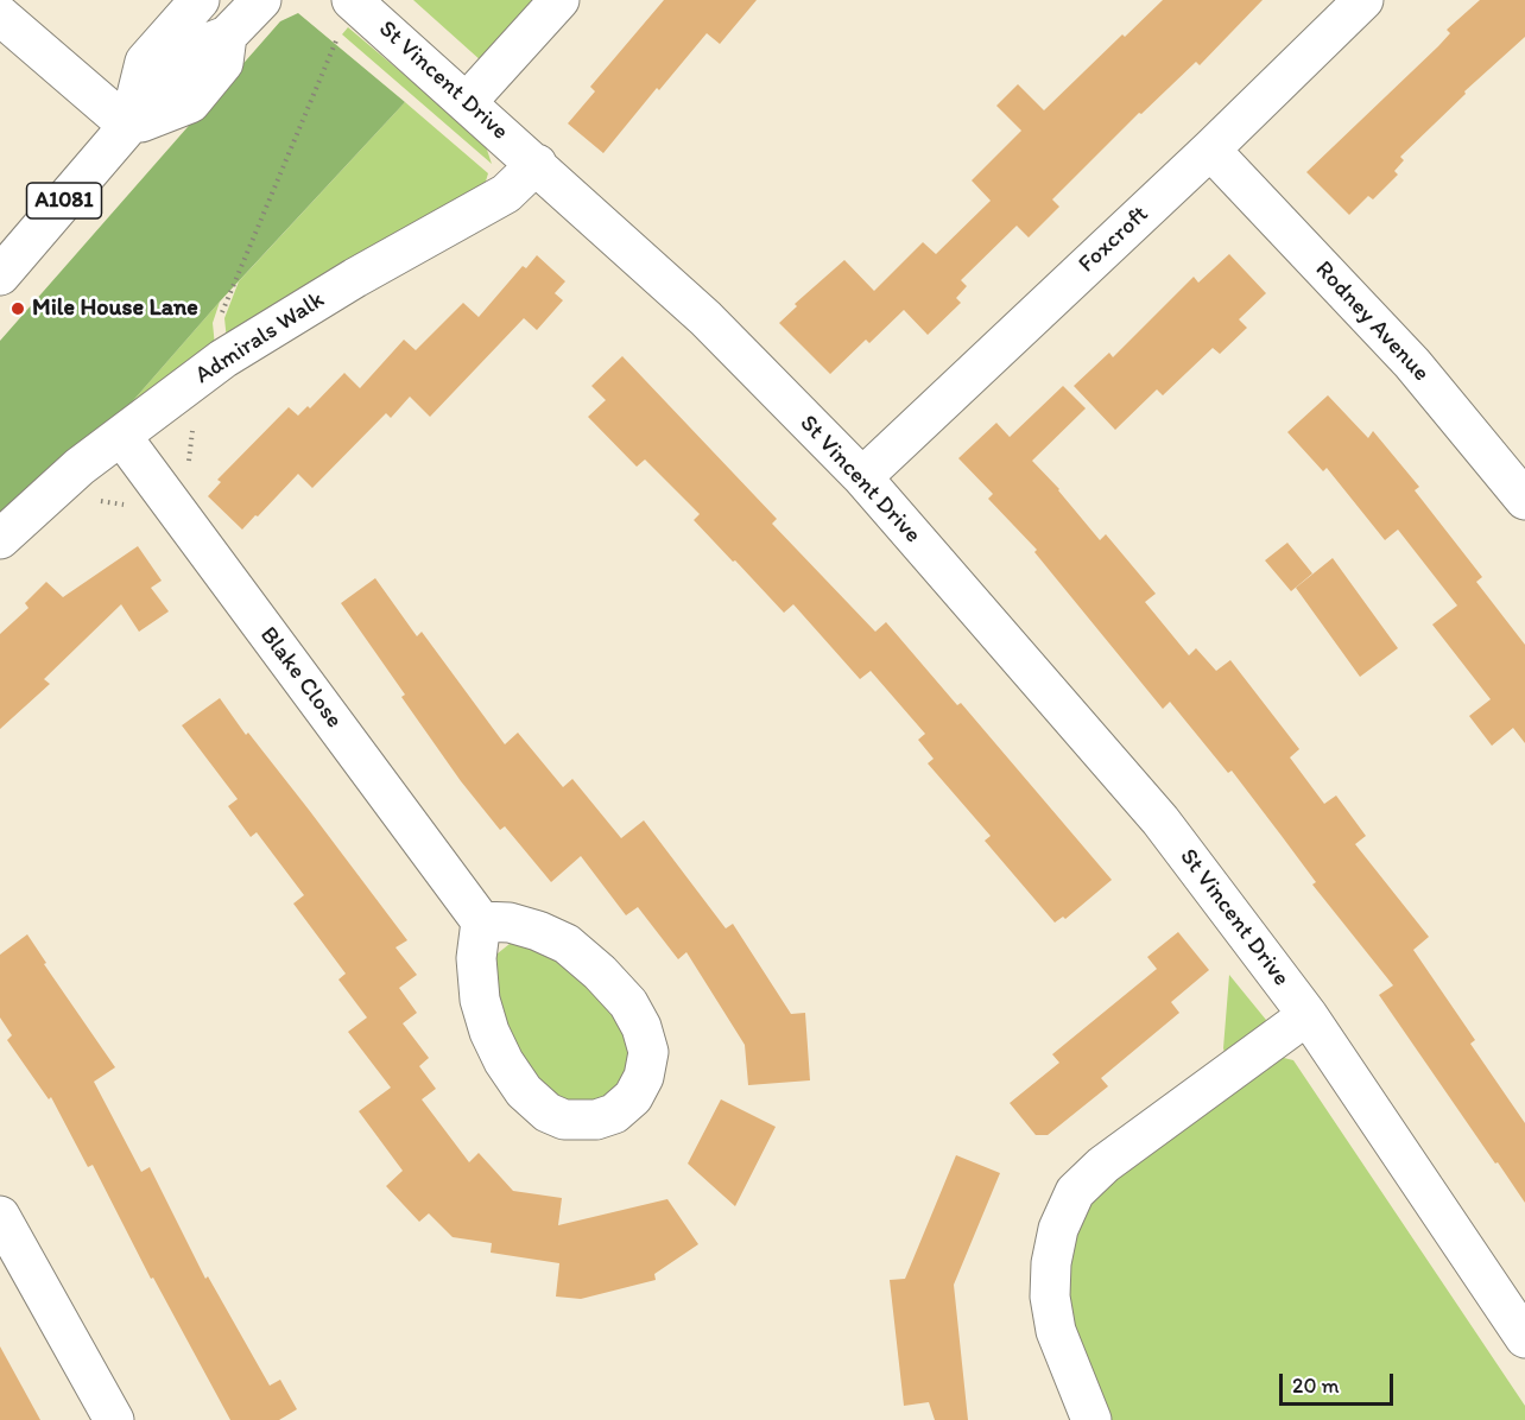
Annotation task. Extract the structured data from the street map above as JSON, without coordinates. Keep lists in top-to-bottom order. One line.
{"streets":{"street":["St Vincent Drive","A1081","Foxcroft","Rodney Avenue","Admirals Walk","Blake Close"]},"crossings":[["St Vincent Drive","Foxcroft"],["St Vincent Drive","Admirals Walk"],["Foxcroft","Rodney Avenue"],["Admirals Walk","Blake Close"]],"places":["Mile House Lane"],"scale_bar":"20 m"}
